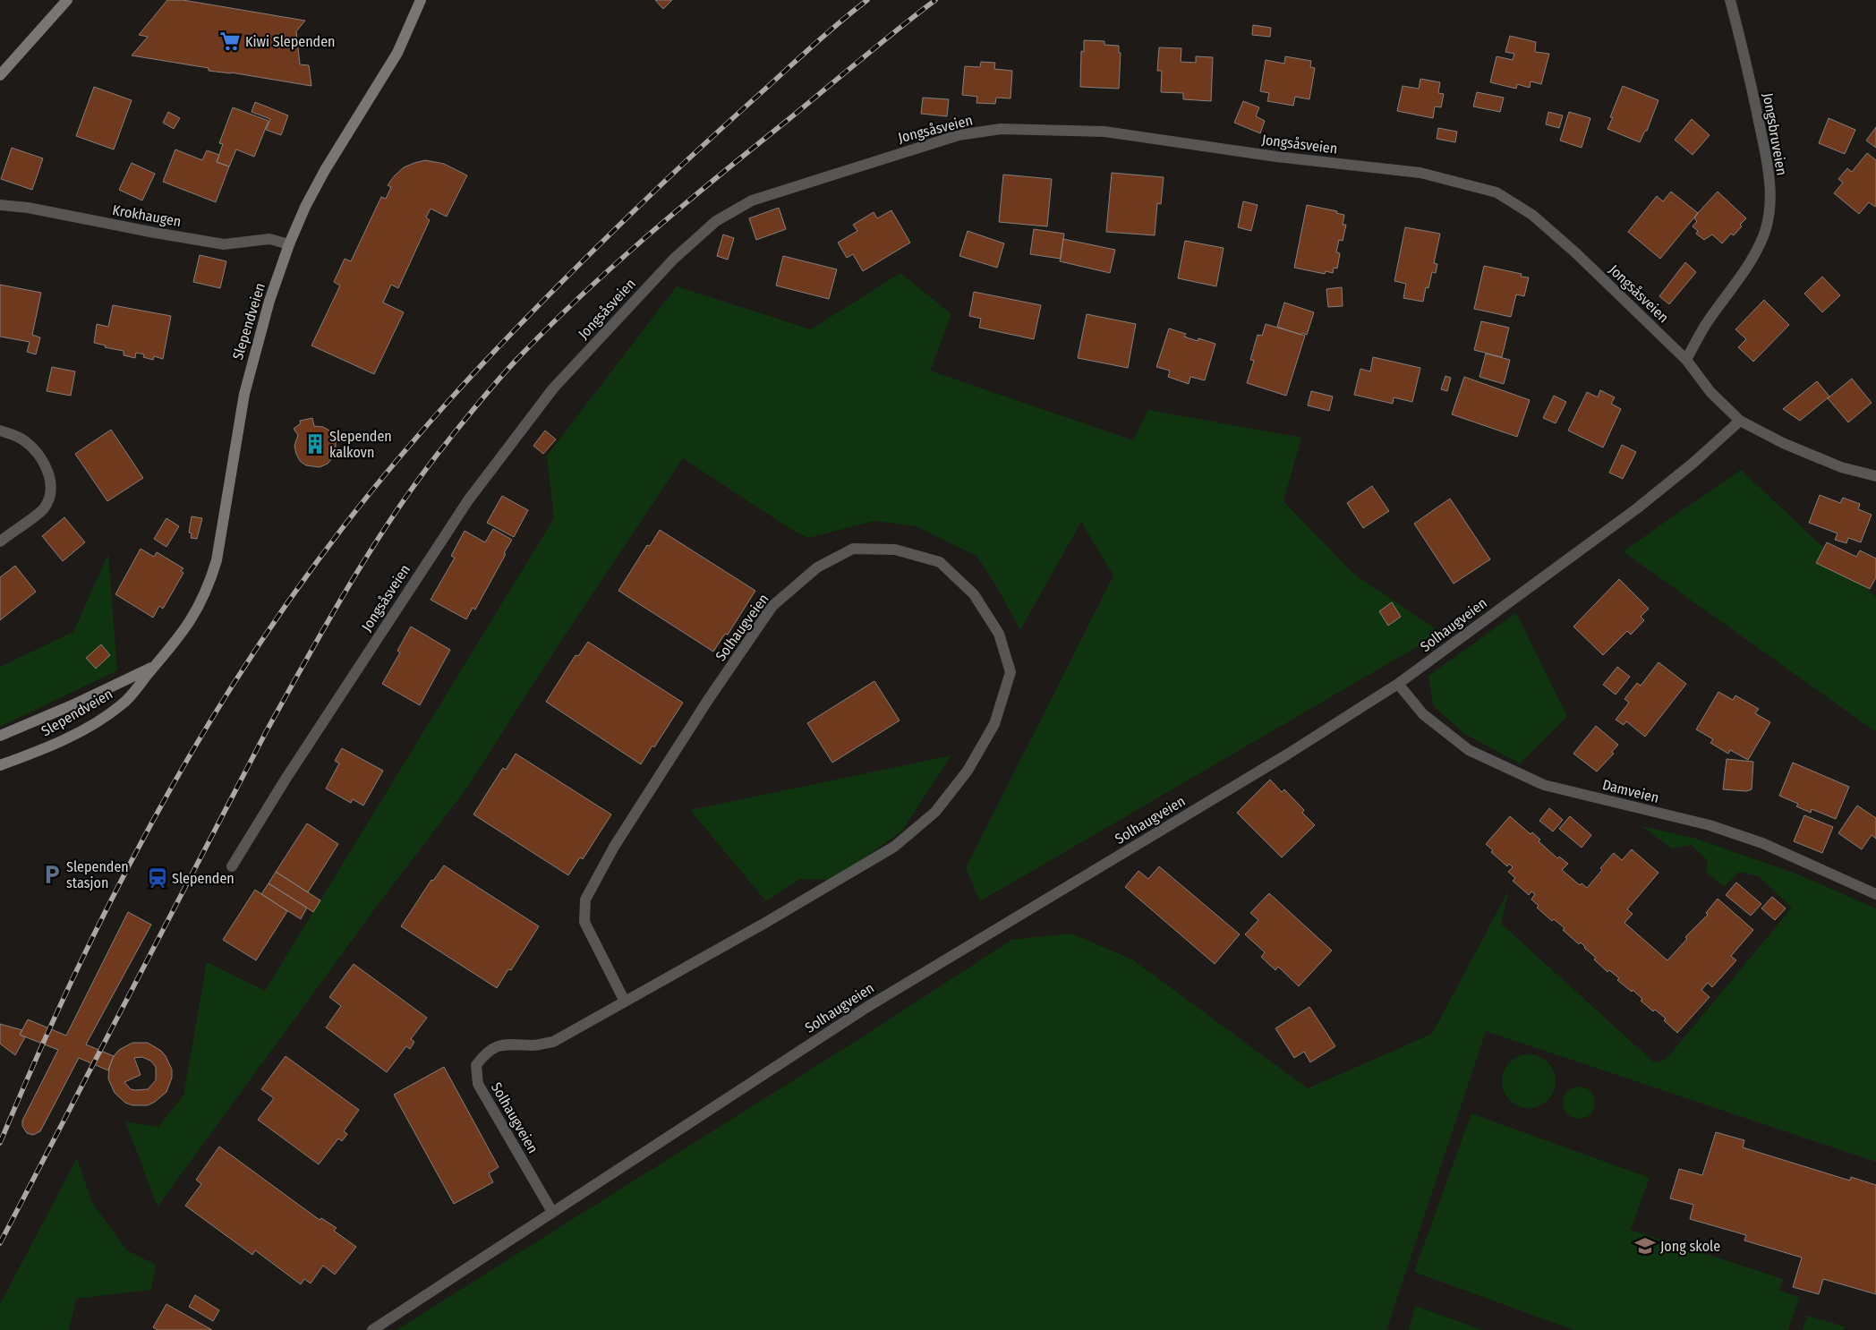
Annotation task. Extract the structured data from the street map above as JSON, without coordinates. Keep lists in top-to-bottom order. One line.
{"streets":{"main road":["Slependveien"],"street":["Jongsåsveien","Jongsbruveien","Krokhaugen","Solhaugveien","Damveien"]},"crossings":[["Jongsåsveien","Jongsbruveien"],["Jongsåsveien","Solhaugveien"],["Krokhaugen","Slependveien"],["Solhaugveien","Damveien"]],"places":{"supermarket":["Kiwi Slependen"],"building":["Slependen kalkovn"],"parking":["Slependen stasjon"],"station":["Slependen"],"school or university":["Jong skole"]}}
